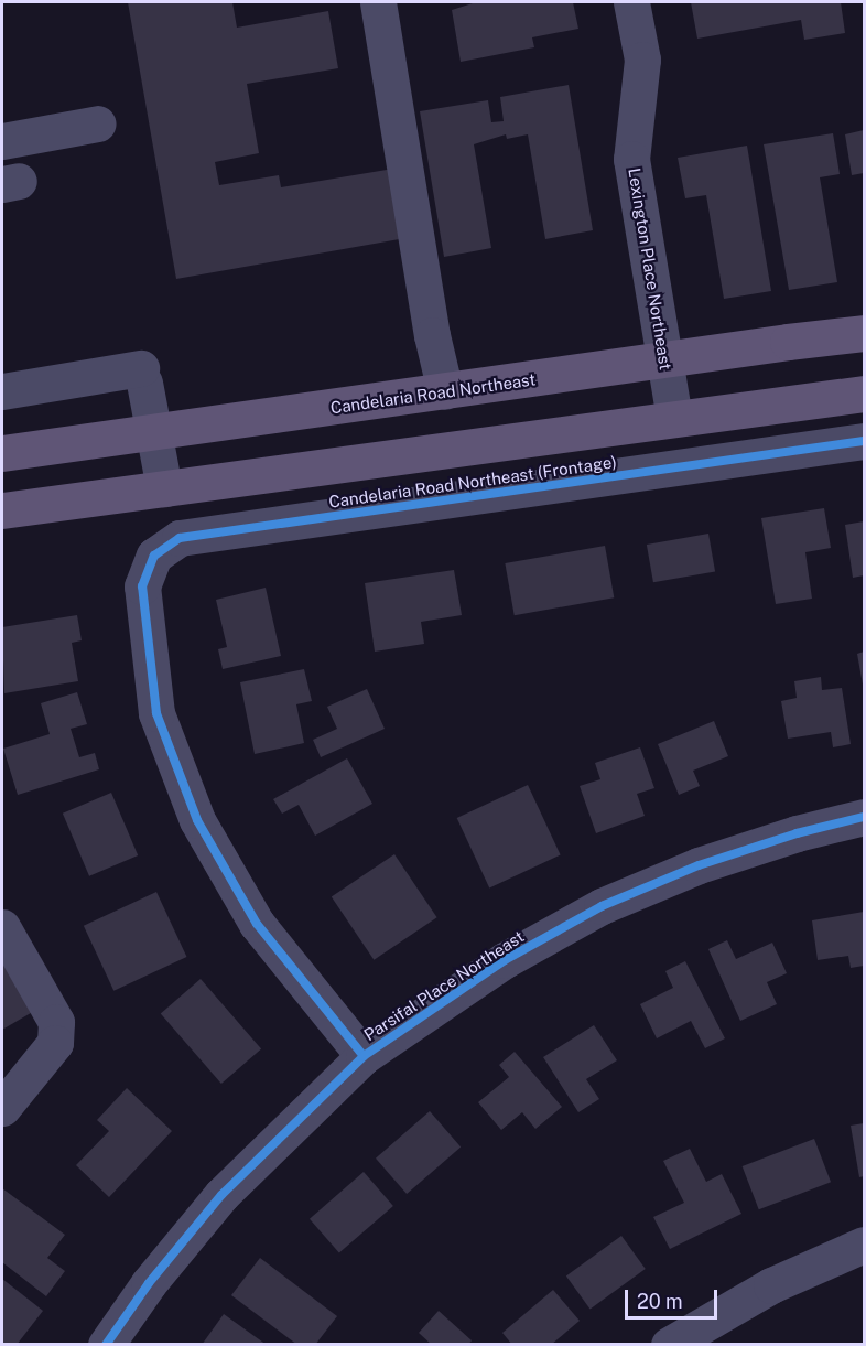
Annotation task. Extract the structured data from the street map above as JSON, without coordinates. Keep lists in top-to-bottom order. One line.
{"streets":{"main road":["Candelaria Road Northeast"],"street":["Lexington Place Northeast","Candelaria Road Northeast (Frontage)","Parsifal Place Northeast"]},"crossings":[["Lexington Place Northeast","Candelaria Road Northeast"],["Candelaria Road Northeast (Frontage)","Parsifal Place Northeast"]],"scale_bar":"20 m"}
